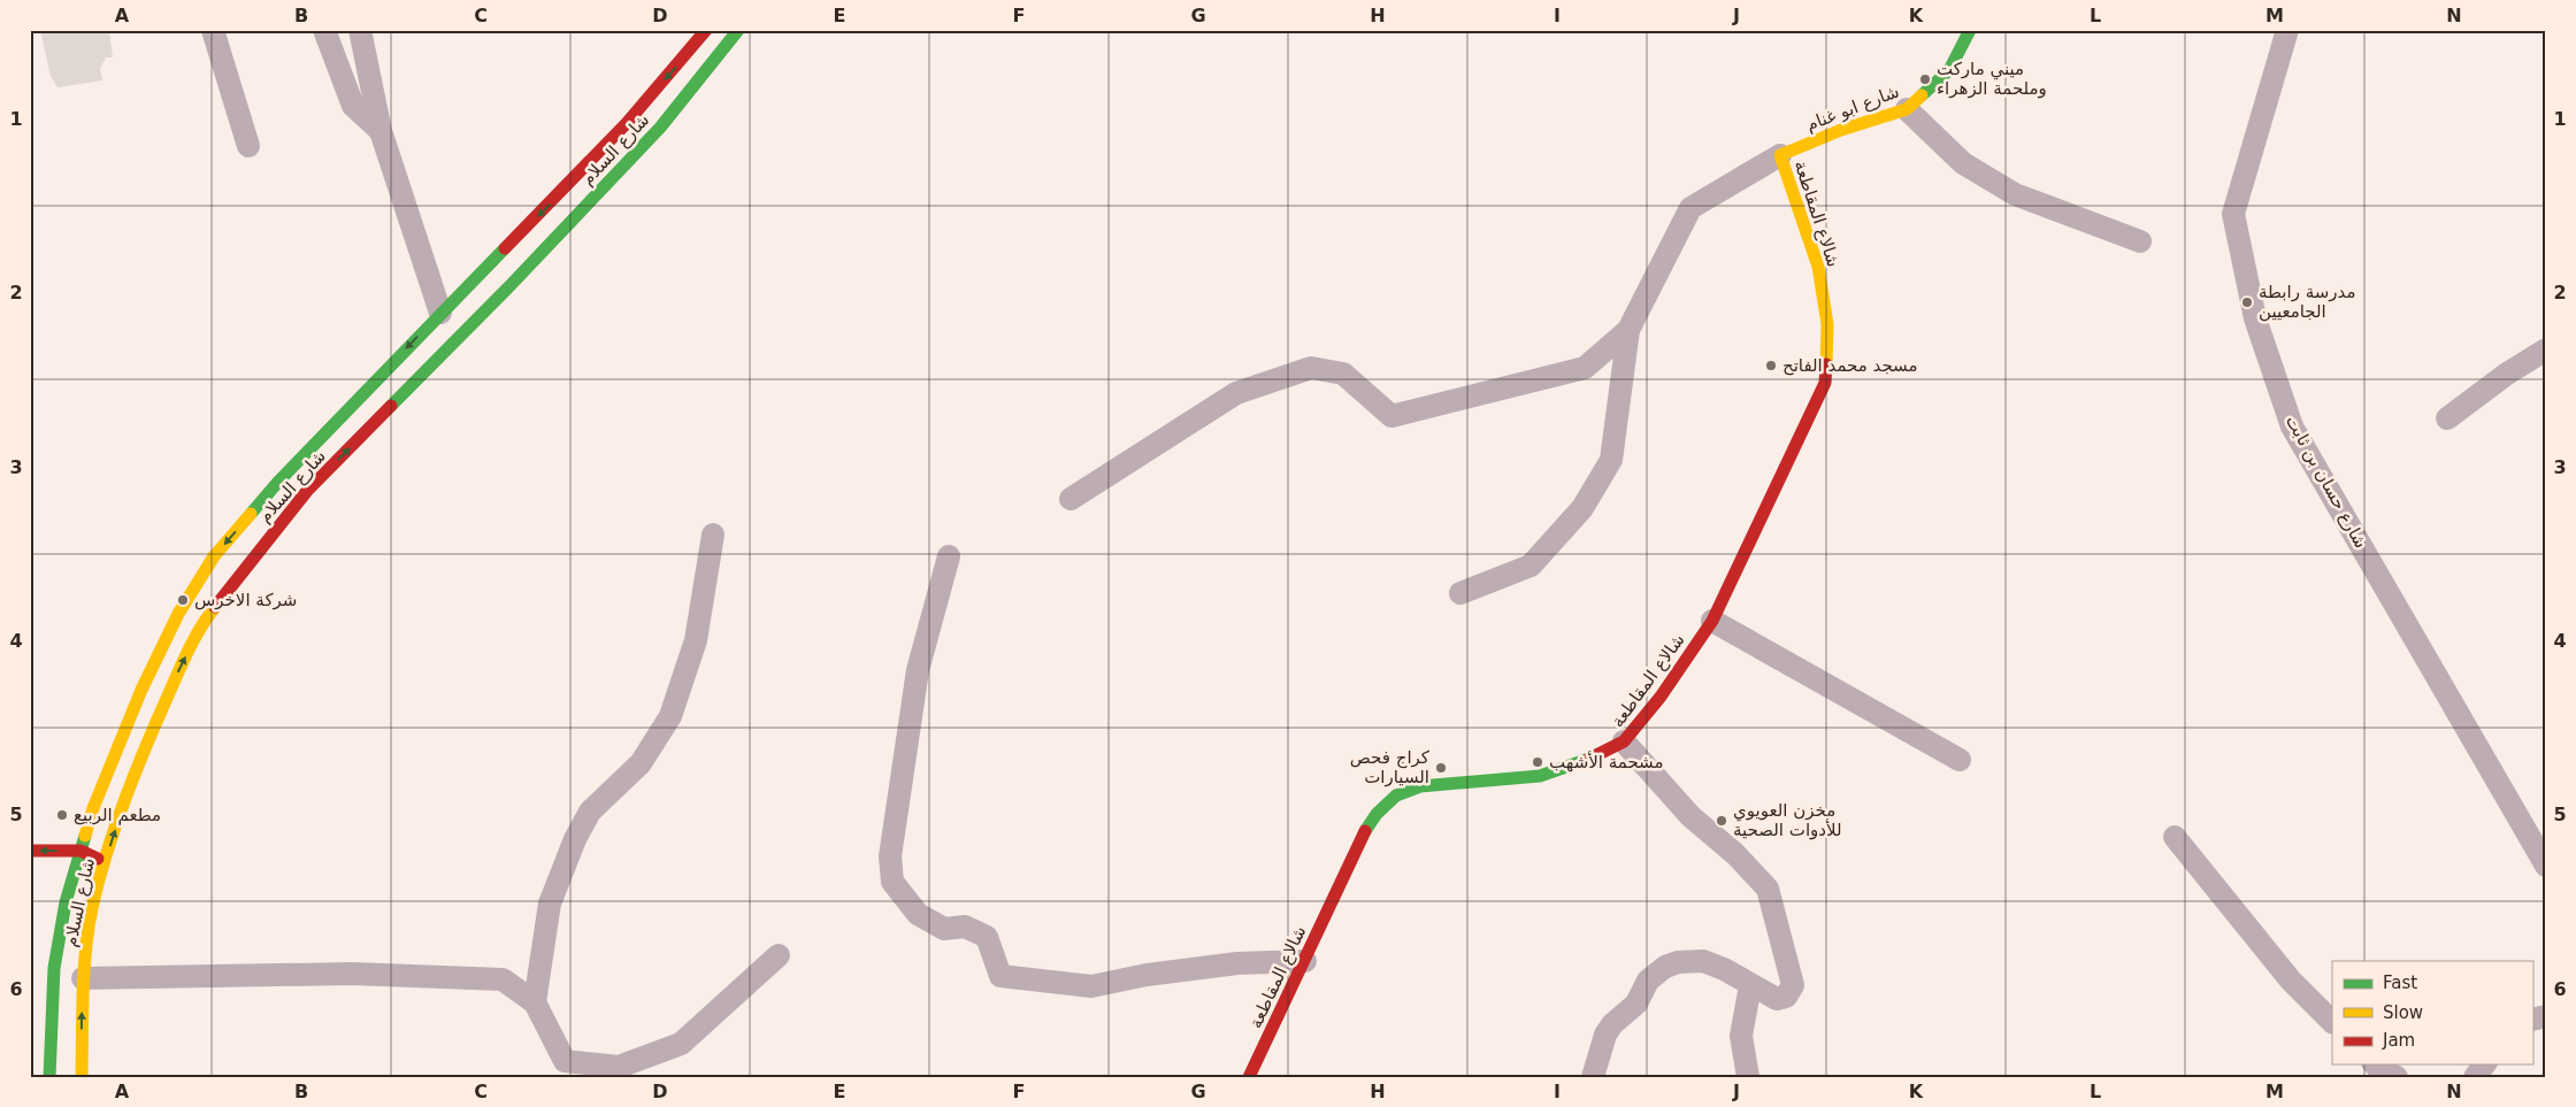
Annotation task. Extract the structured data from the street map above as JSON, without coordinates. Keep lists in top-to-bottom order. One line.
{"streets":{"main road":["شارع ابو غنام","شارع السلام","شالاع المقاطعة"],"street":["شارع حسان بن ثابت"]},"crossings":[["شارع ابو غنام","شالاع المقاطعة"]],"places":["ميني ماركت وملحمة الزهراء","مدرسة رابطة الجامعيين","مسجد محمد الفاتح","شركة الاخرس","مشحمة الأشهب","كراج فحص السيارات","مطعم الربيع","مخزن العويوي للأدوات الصحية"],"legend":["Fast","Slow","Jam"],"grid":{"columns":["A","B","C","D","E","F","G","H","I","J","K","L","M","N"],"rows":["1","2","3","4","5","6"]}}
